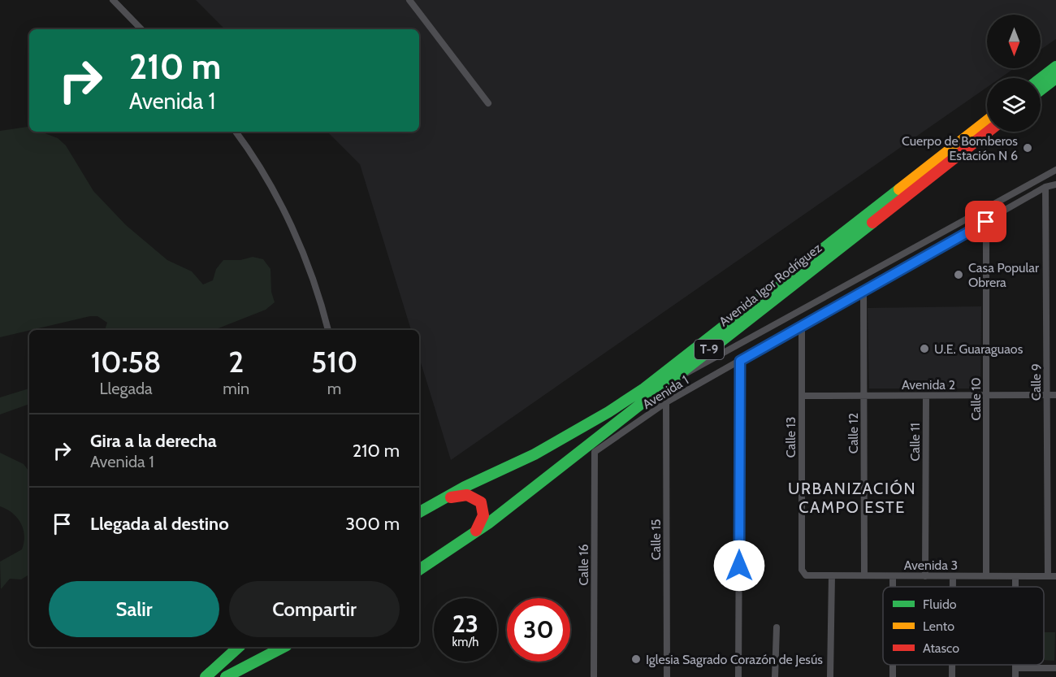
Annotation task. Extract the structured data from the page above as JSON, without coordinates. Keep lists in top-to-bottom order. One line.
{"streets":{"highway":["Avenida Igor Rodríguez","T-9"],"street":["Calle 9","Avenida 2","Avenida 1","Calle 10","Calle 12","Calle 13","Calle 11","Calle 15","Calle 16","Avenida 3"]},"crossings":[["Avenida Igor Rodríguez","T-9"],["Calle 9","Avenida 2"],["Calle 9","Avenida 1"],["Calle 9","Avenida 3"],["Avenida 2","Calle 10"],["Avenida 2","Calle 12"],["Avenida 2","Calle 13"],["Avenida 2","Calle 11"],["Avenida 1","Calle 10"],["Avenida 1","Calle 12"],["Avenida 1","Calle 13"],["Avenida 1","Calle 15"],["Avenida 1","Calle 16"],["Calle 10","Avenida 3"],["Calle 12","Avenida 3"],["Calle 13","Avenida 3"],["Calle 11","Avenida 3"]],"districts":["URBANIZACIÓN CAMPO ESTE"],"places":["Cuerpo de Bomberos Estación N 6","Casa Popular Obrera","U.E. Guaraguaos","Iglesia Sagrado Corazón de Jesús"],"legend":["Fluido","Lento","Atasco"],"north":"bottom","page":{"turn":["210 m","Avenida 1"],"eta":["10:58","Llegada","2","min","510","m"],"list":[{"name":"Gira a la derecha","note":"Avenida 1","value":"210 m"},{"name":"Llegada al destino","value":"300 m"}],"buttons":["Salir","Compartir"],"speed":"23 km/h","limit":"30"}}
